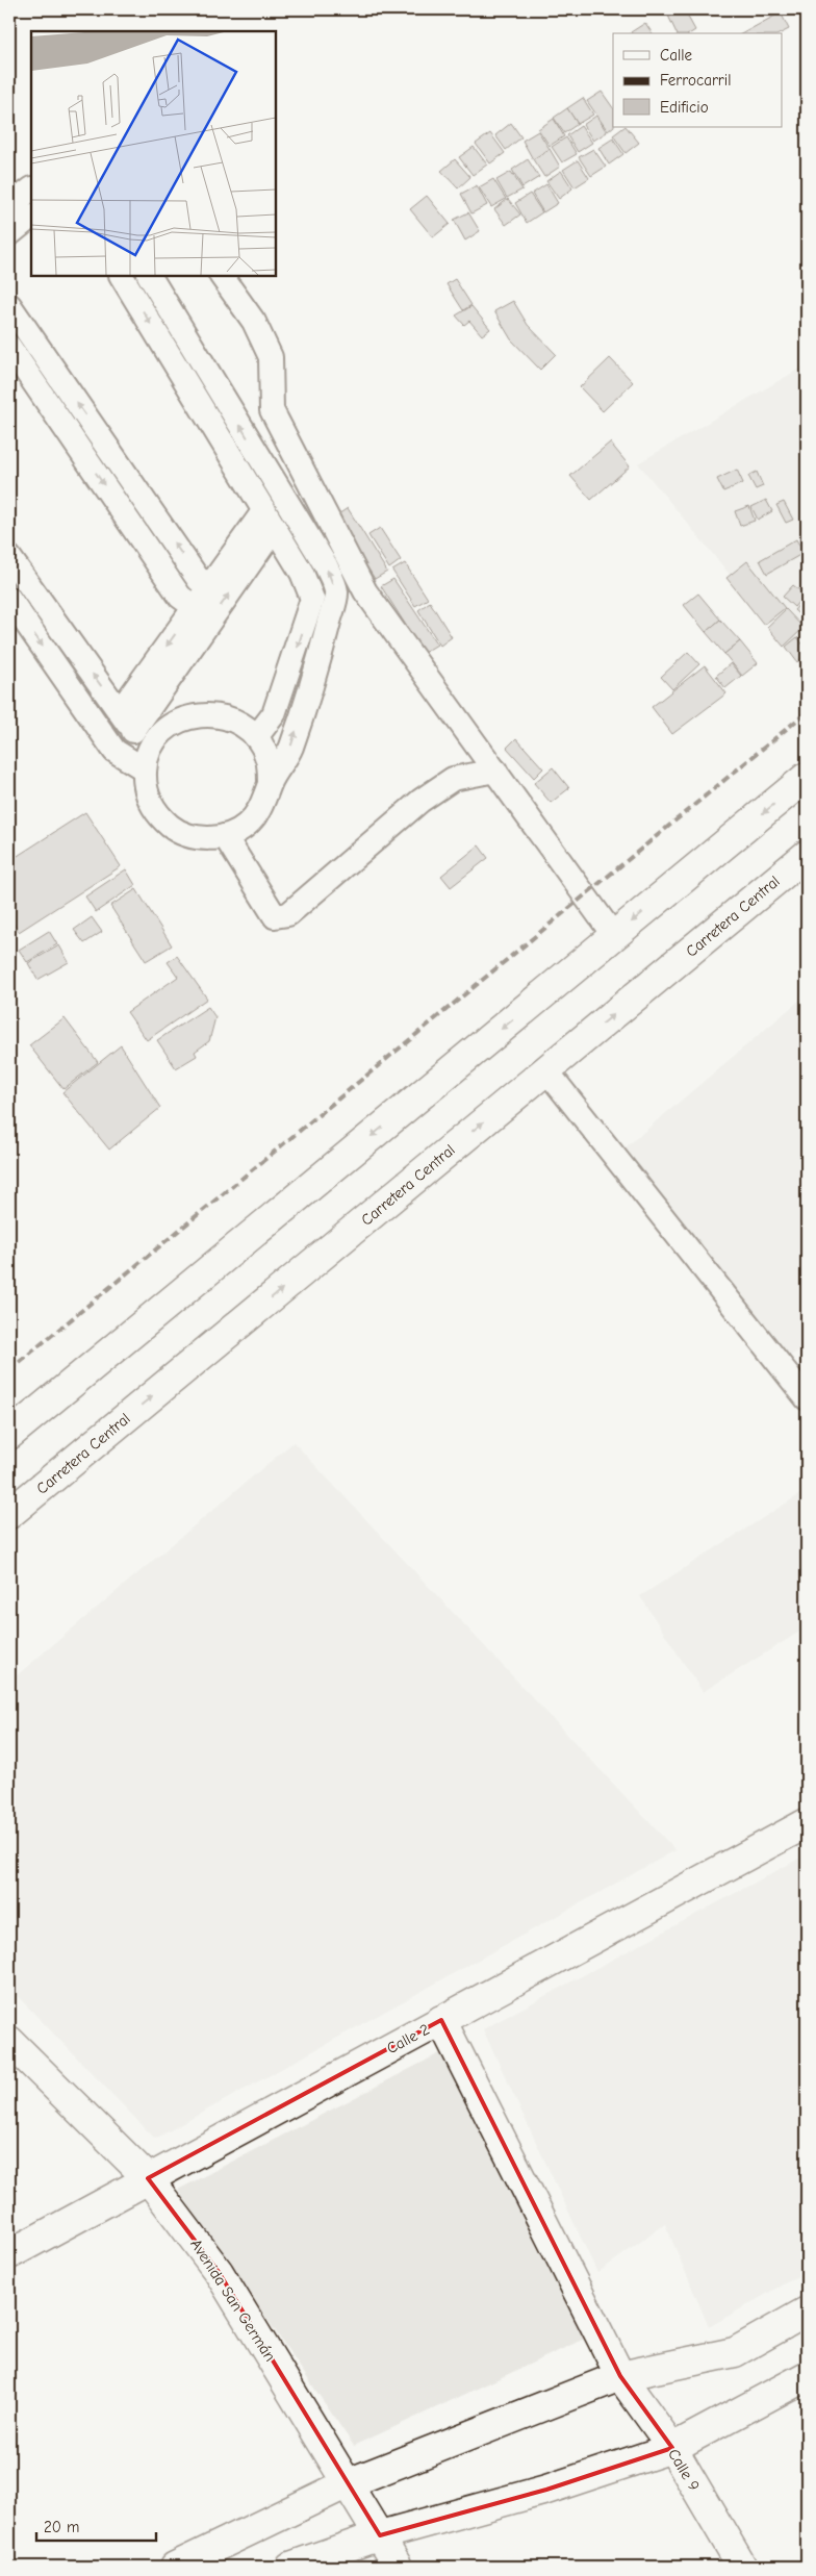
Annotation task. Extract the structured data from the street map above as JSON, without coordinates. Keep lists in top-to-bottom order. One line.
{"streets":{"main road":["Carretera Central","Calle 2","Avenida San Germán","Calle 9"]},"crossings":[["Calle 2","Avenida San Germán"],["Calle 2","Calle 9"]],"legend":["Calle","Ferrocarril","Edificio"],"scale_bar":"20 m"}
